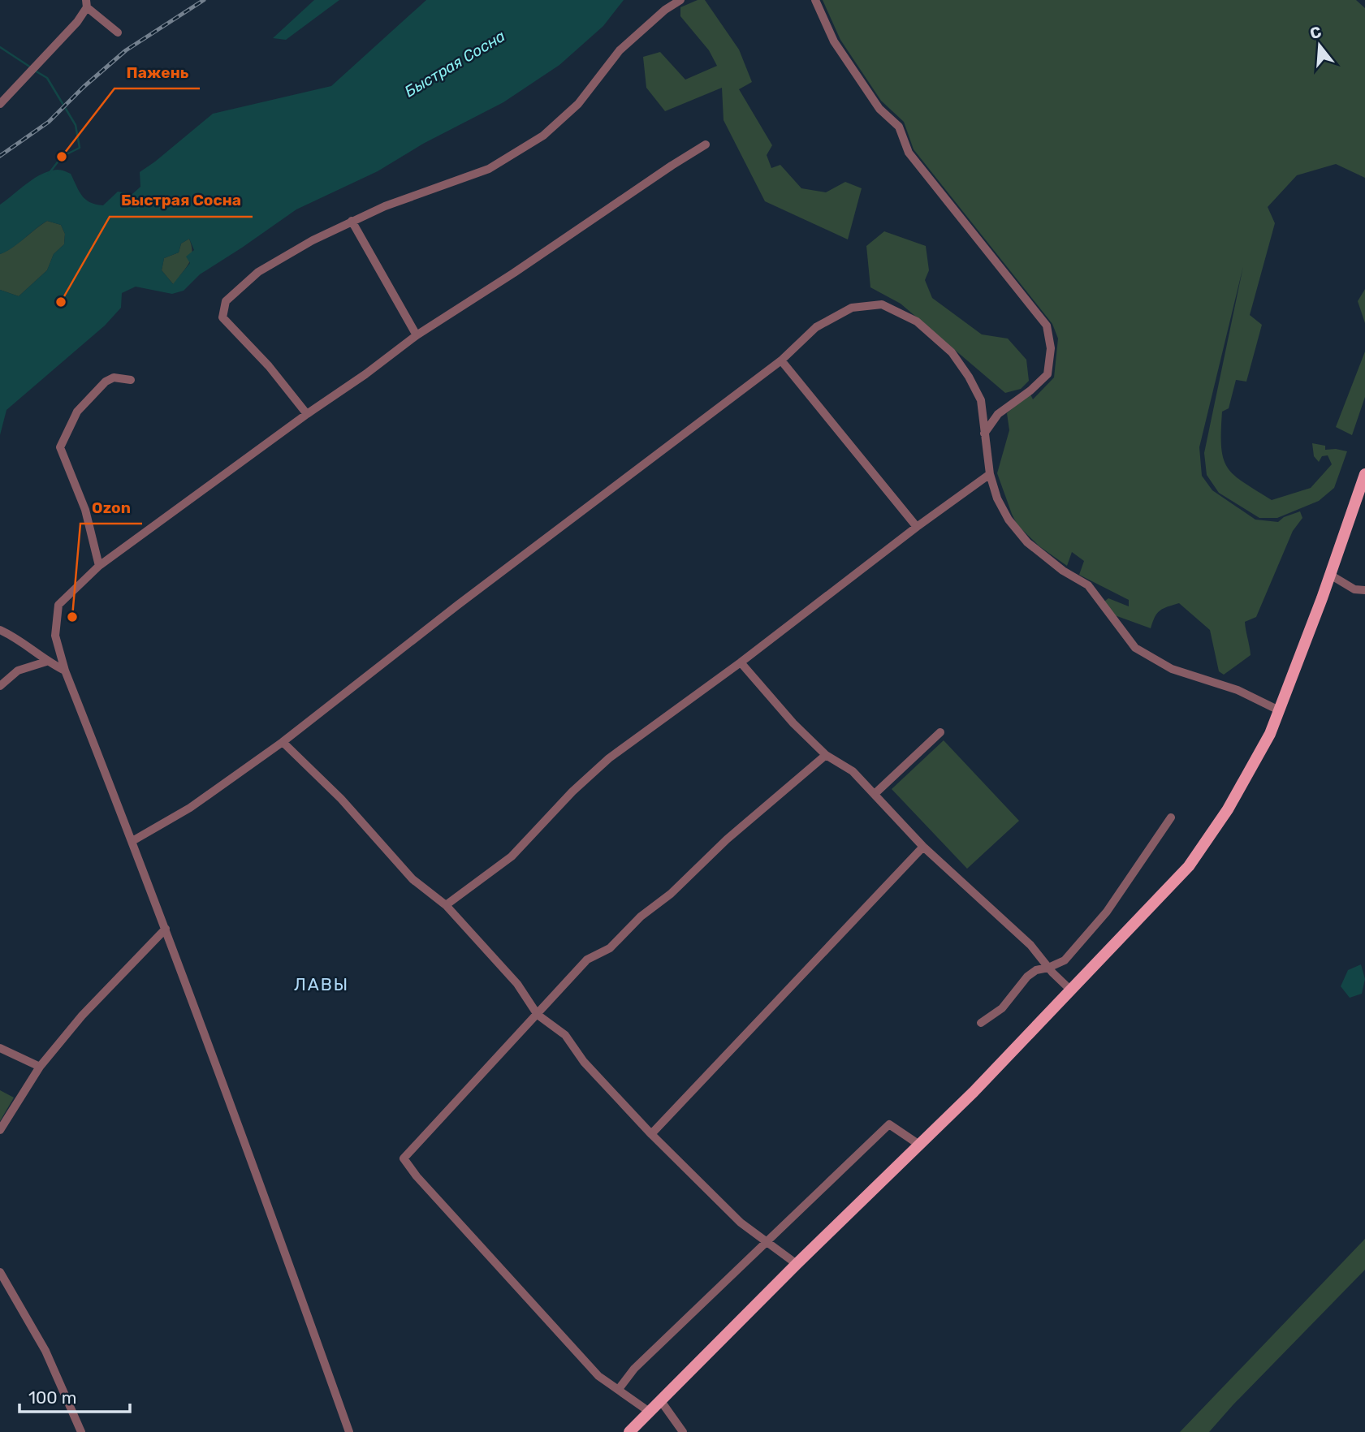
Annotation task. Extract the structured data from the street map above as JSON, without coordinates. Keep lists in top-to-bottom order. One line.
{"districts":["ЛАВЫ"],"water":["Быстрая Сосна"],"places":["Пажень","Быстрая Сосна","Ozon"],"scale_bar":"100 m","north":"top"}
